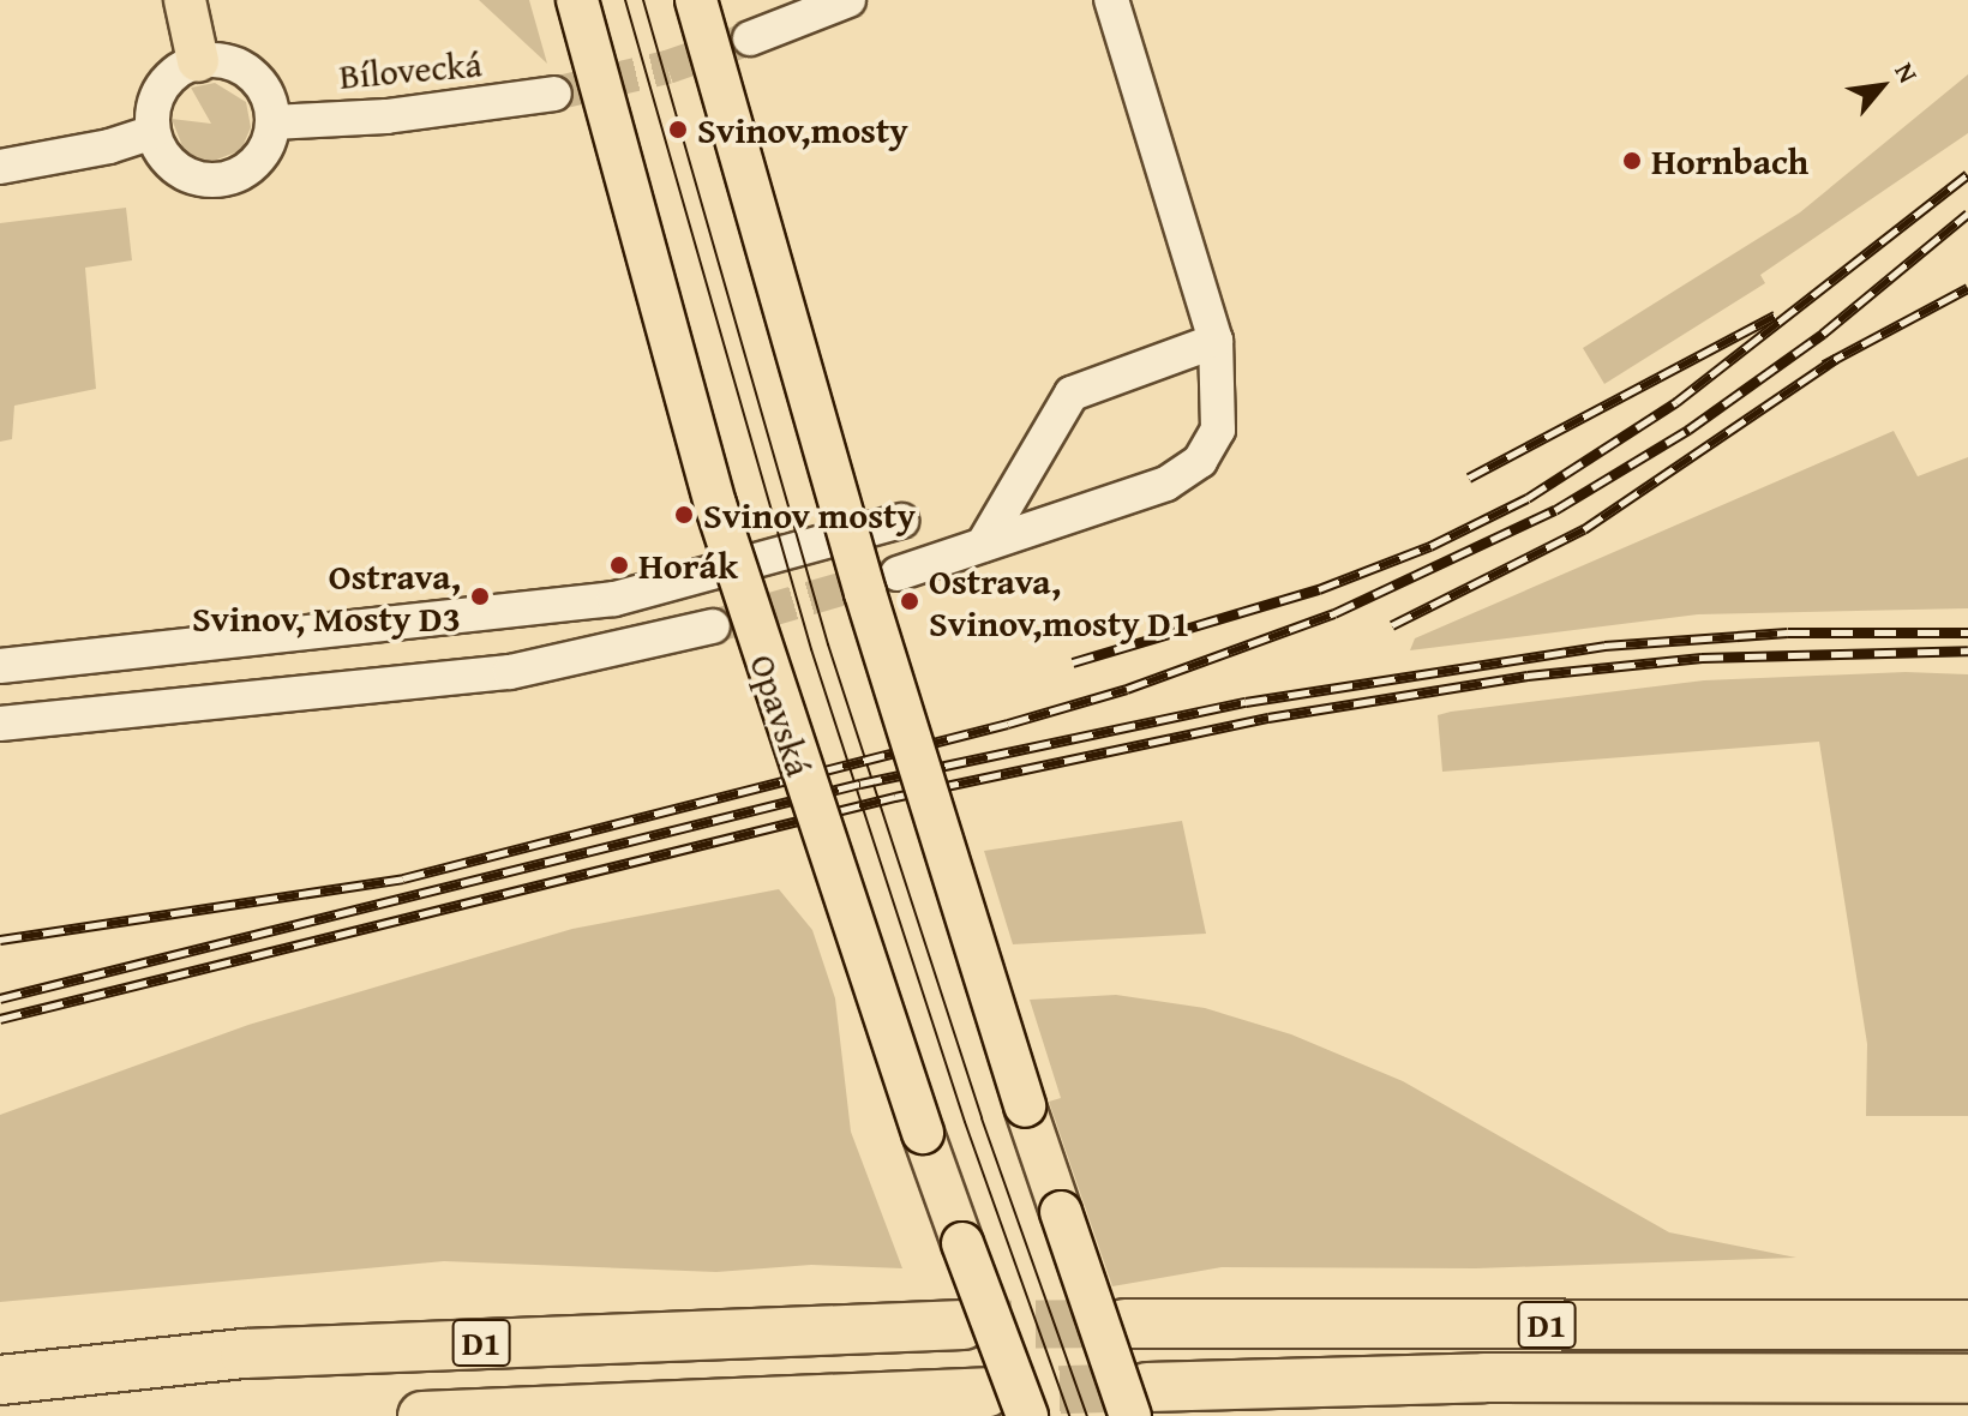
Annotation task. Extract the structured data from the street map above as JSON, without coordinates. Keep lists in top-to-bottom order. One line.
{"streets":{"highway":["D1"],"main road":["Opavská"],"street":["Bílovecká"]},"places":["Svinov,mosty","Hornbach","Svinov mosty","Horák","Ostrava, Svinov, Mosty D3","Ostrava, Svinov,mosty D1"],"north":"top right"}
